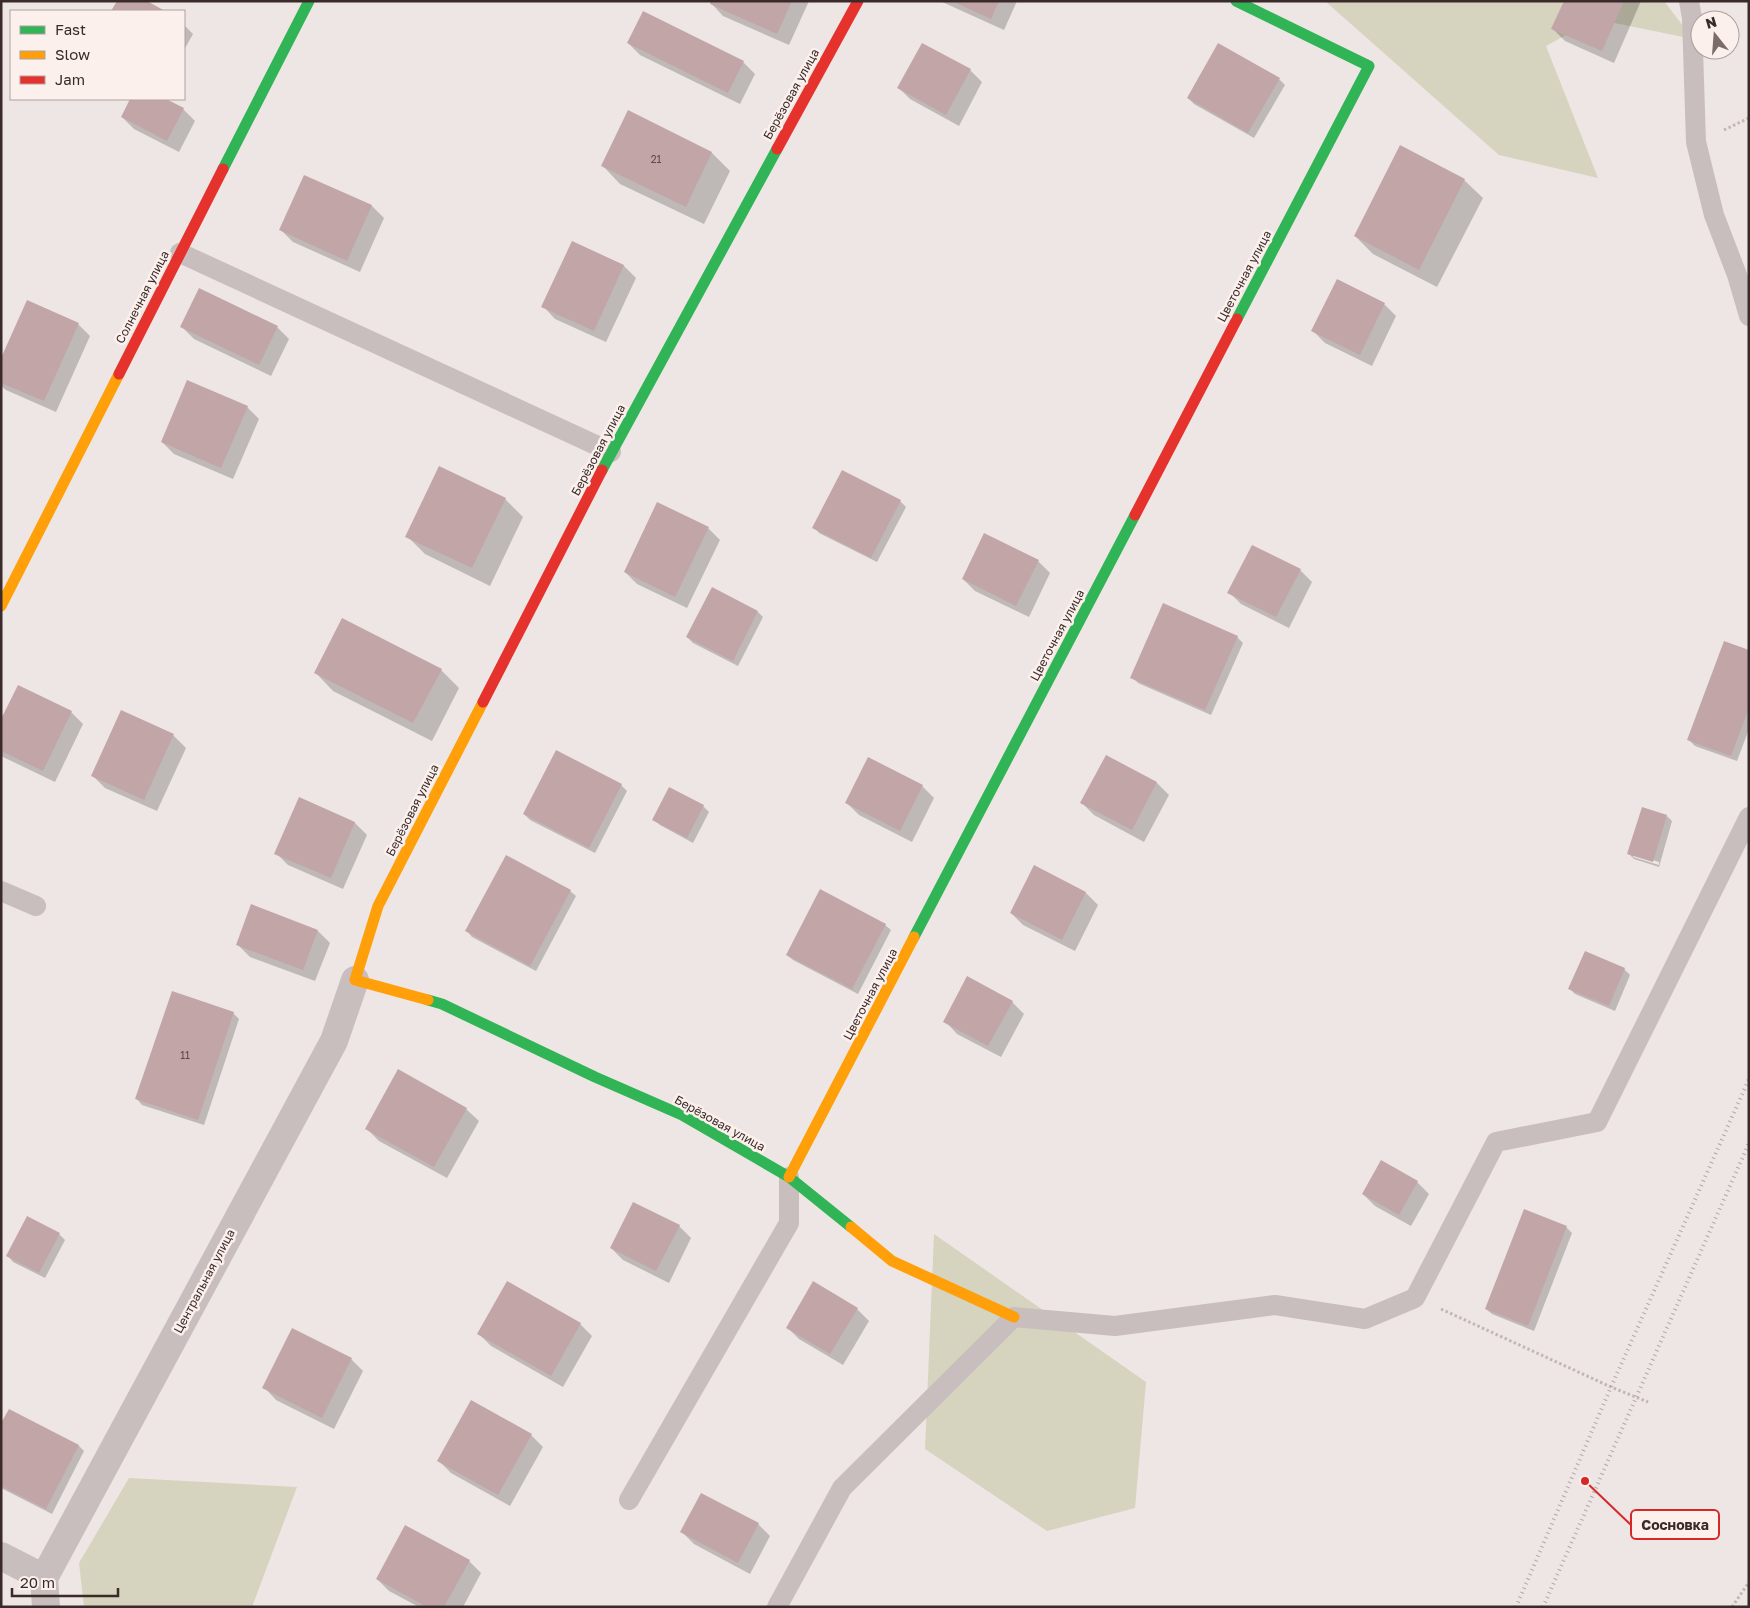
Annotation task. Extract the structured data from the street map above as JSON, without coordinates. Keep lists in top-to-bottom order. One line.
{"streets":{"street":["Берёзовая улица","Цветочная улица","Солнечная улица","Центральная улица"]},"crossings":[["Берёзовая улица","Цветочная улица"],["Берёзовая улица","Центральная улица"]],"places":["Сосновка"],"house_numbers":["21","11"],"legend":["Fast","Slow","Jam"],"scale_bar":"20 m","north":"top"}
